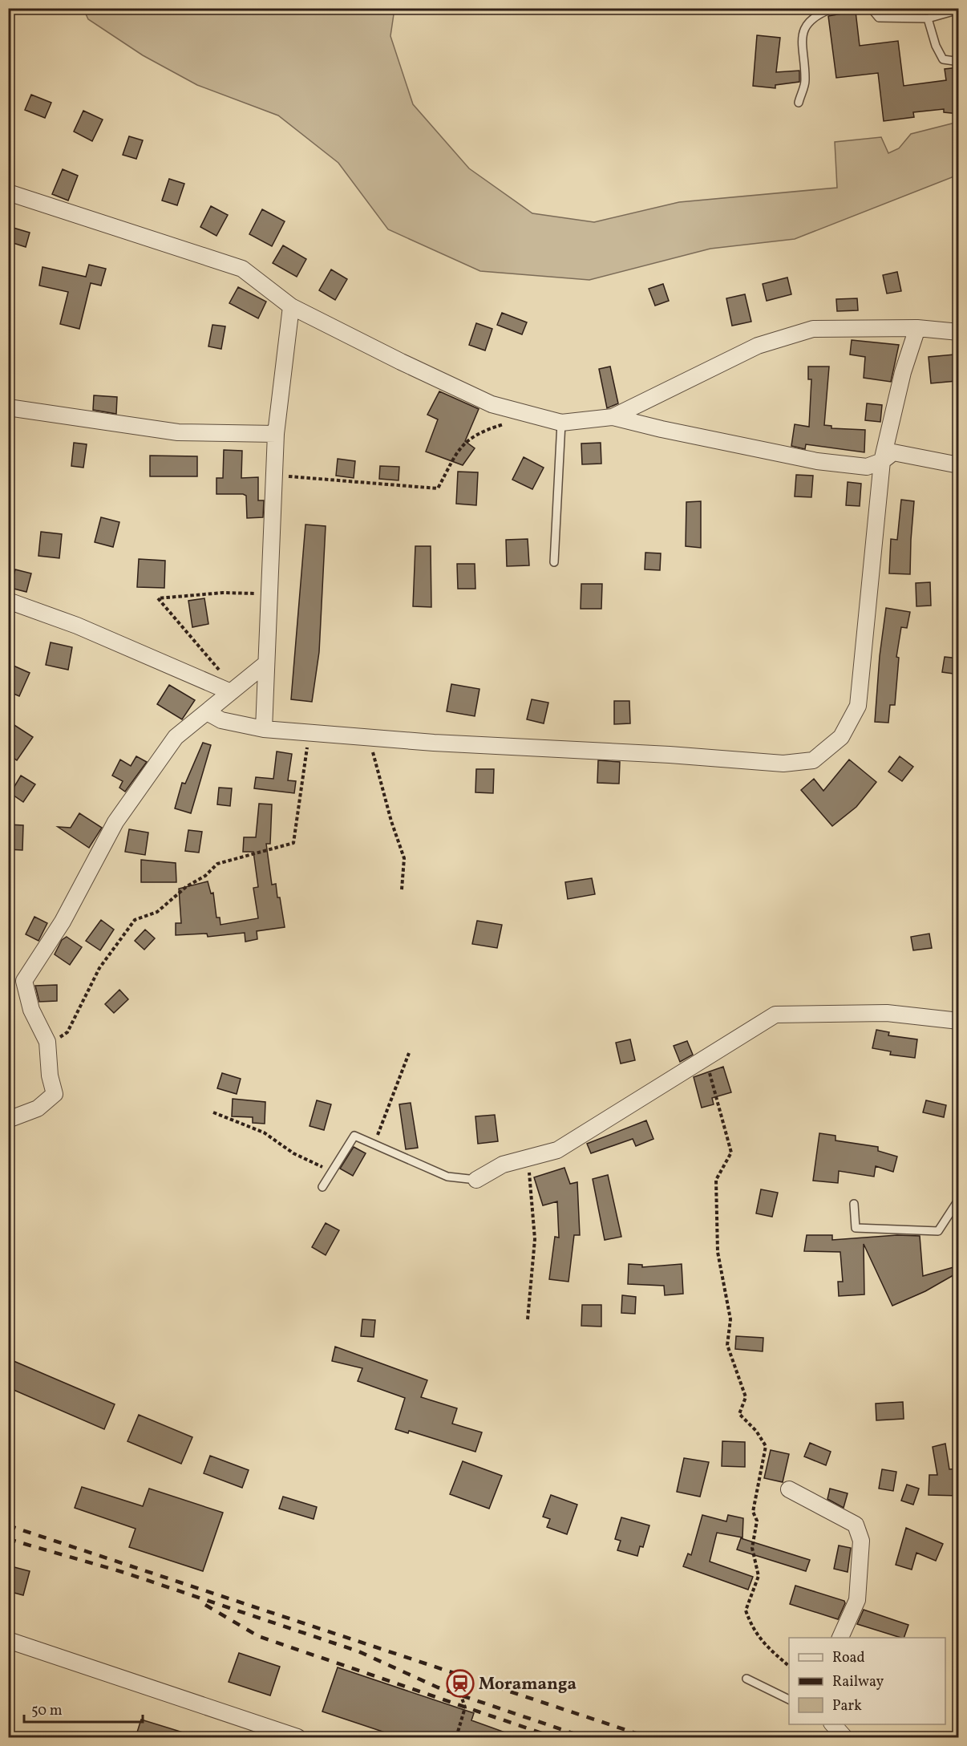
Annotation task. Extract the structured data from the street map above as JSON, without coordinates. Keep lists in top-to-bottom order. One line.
{"places":{"station":["Moramanga"]},"legend":["Road","Railway","Park"],"scale_bar":"50 m"}
